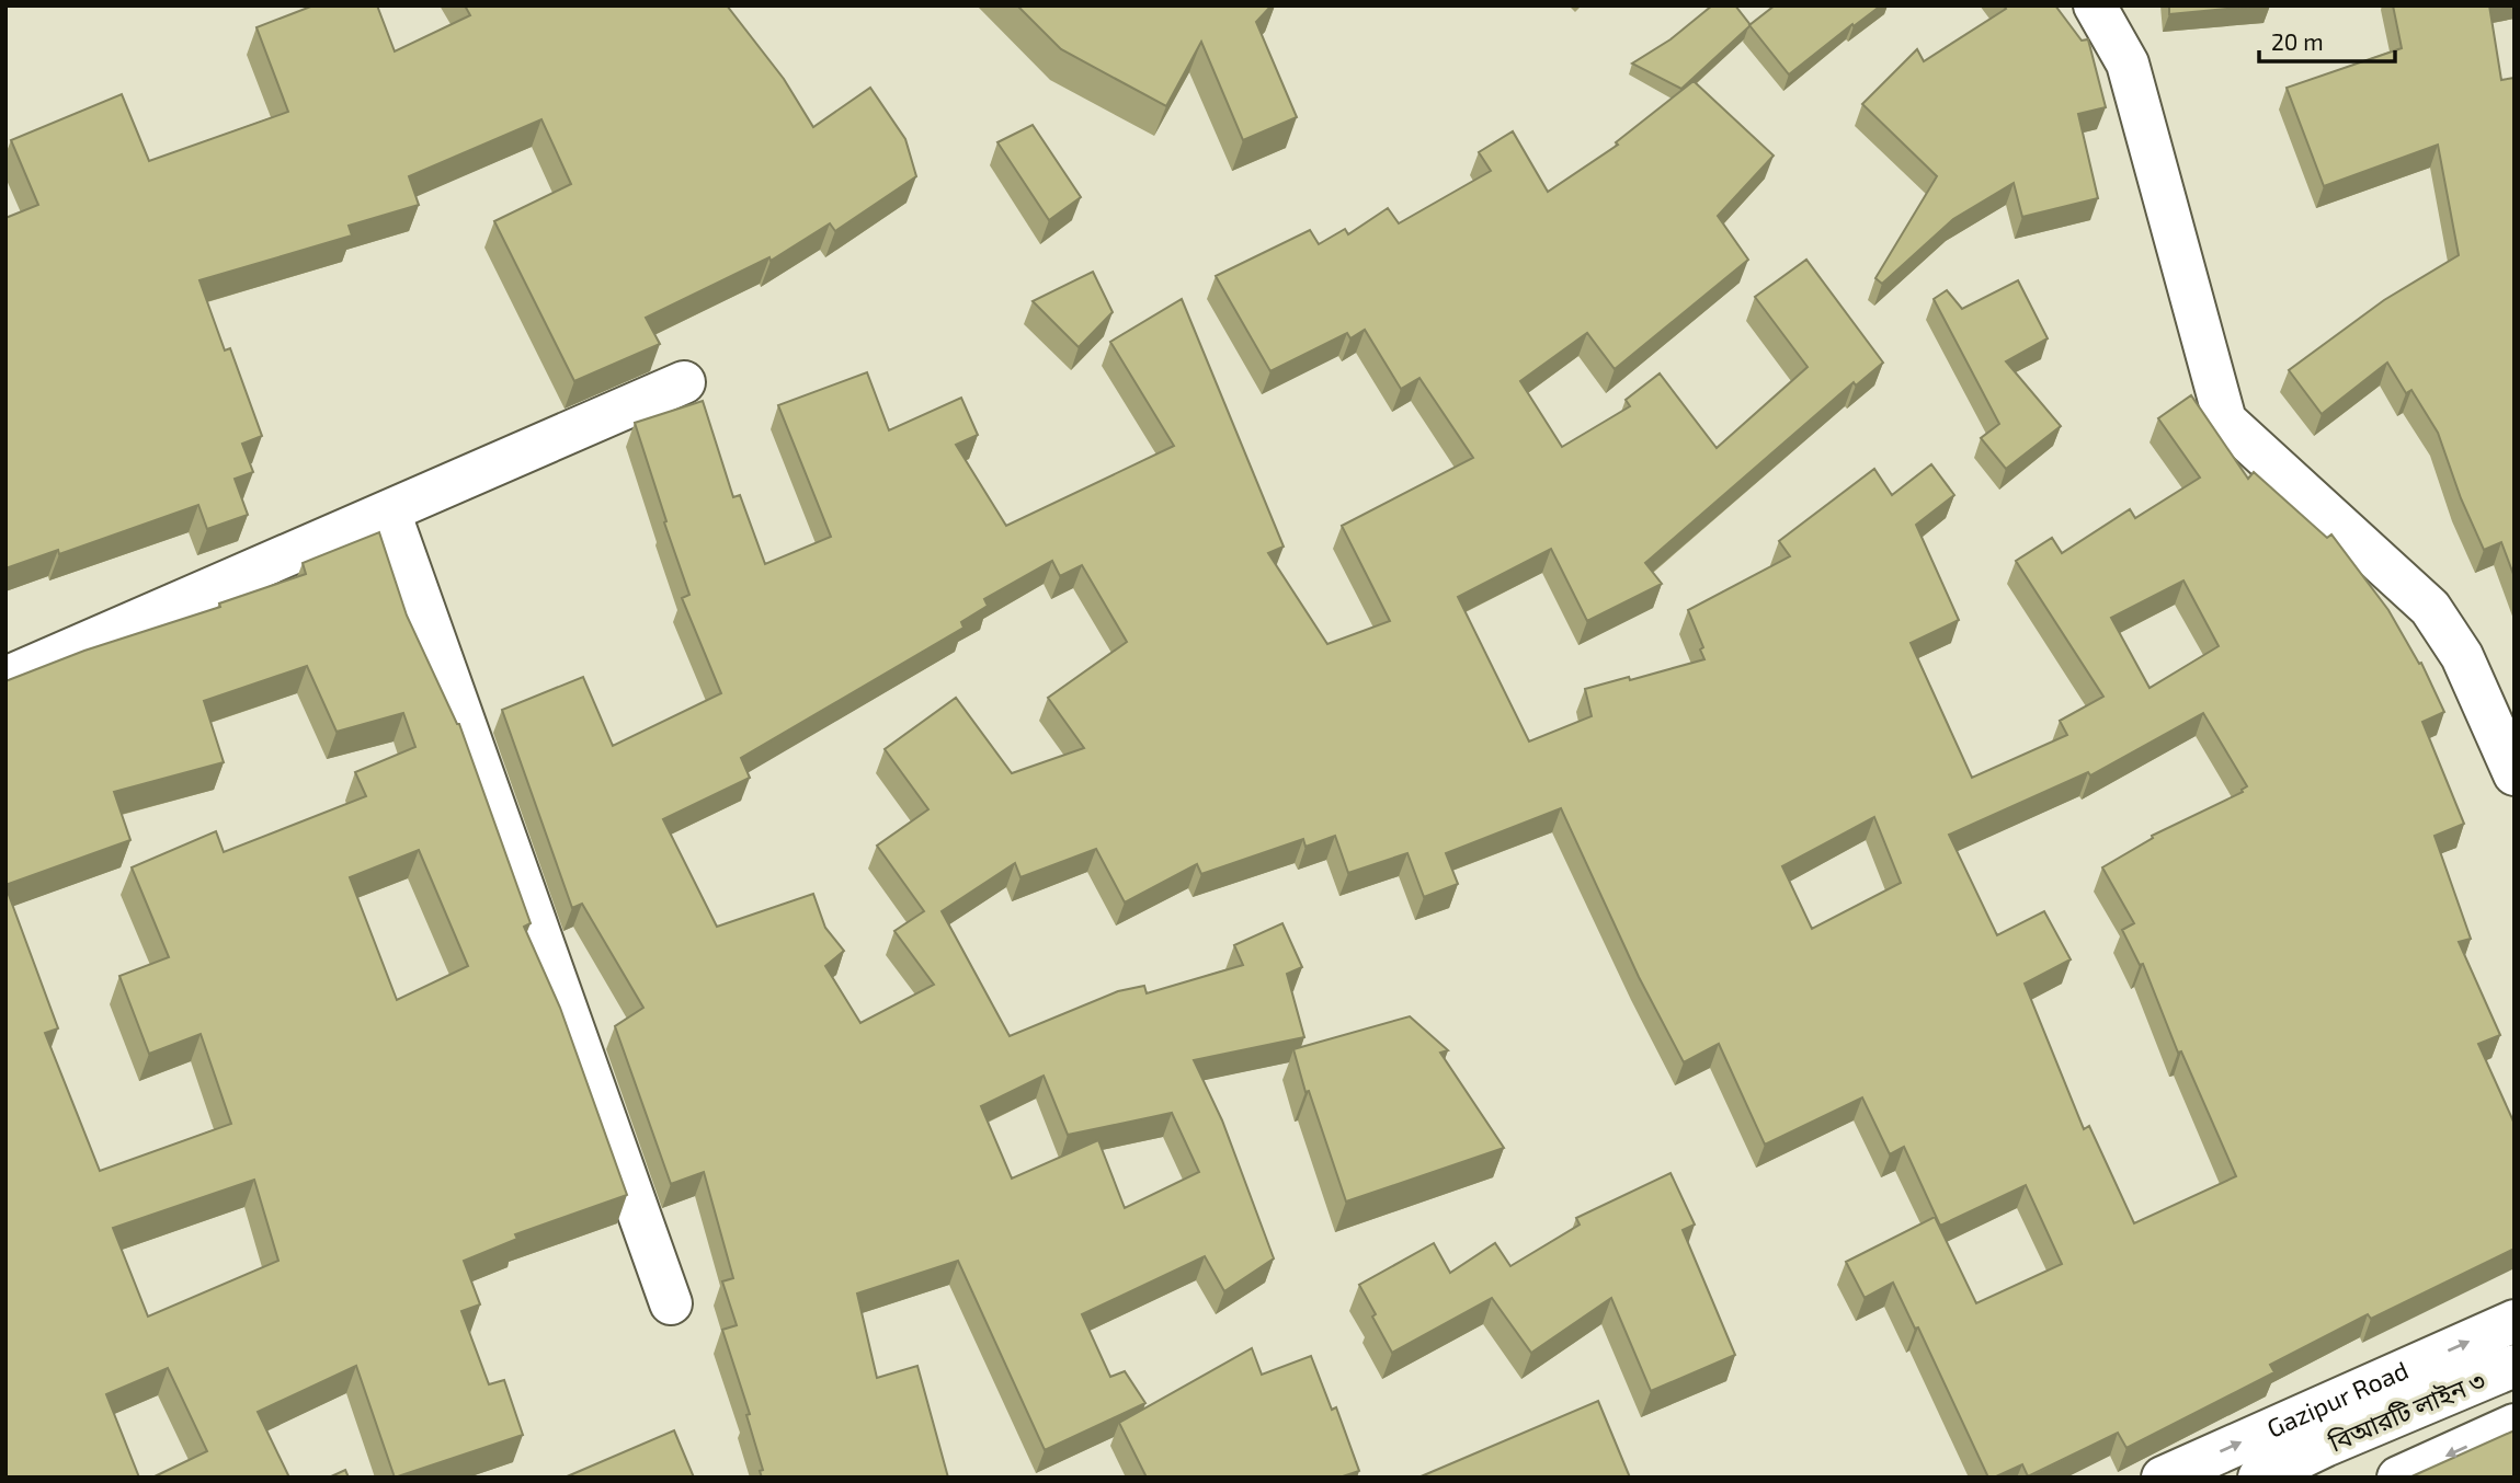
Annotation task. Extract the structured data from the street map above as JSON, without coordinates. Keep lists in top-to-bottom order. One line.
{"streets":{"street":["Gazipur Road","বিআরটি লাইন ৩"]},"scale_bar":"20 m"}
